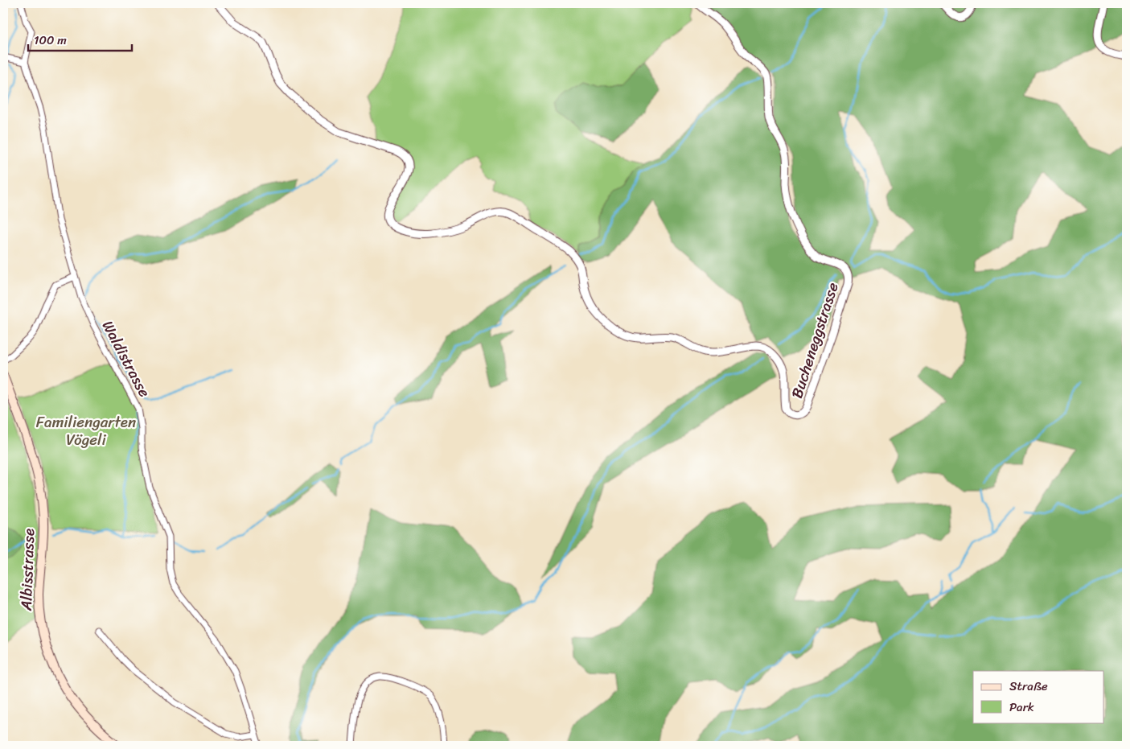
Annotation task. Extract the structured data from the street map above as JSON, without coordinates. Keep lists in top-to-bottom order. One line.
{"streets":{"main road":["Albisstrasse"],"street":["Bucheneggstrasse","Waldistrasse"]},"parks":["Familiengarten Vögeli"],"legend":["Straße","Park"],"scale_bar":"100 m"}
